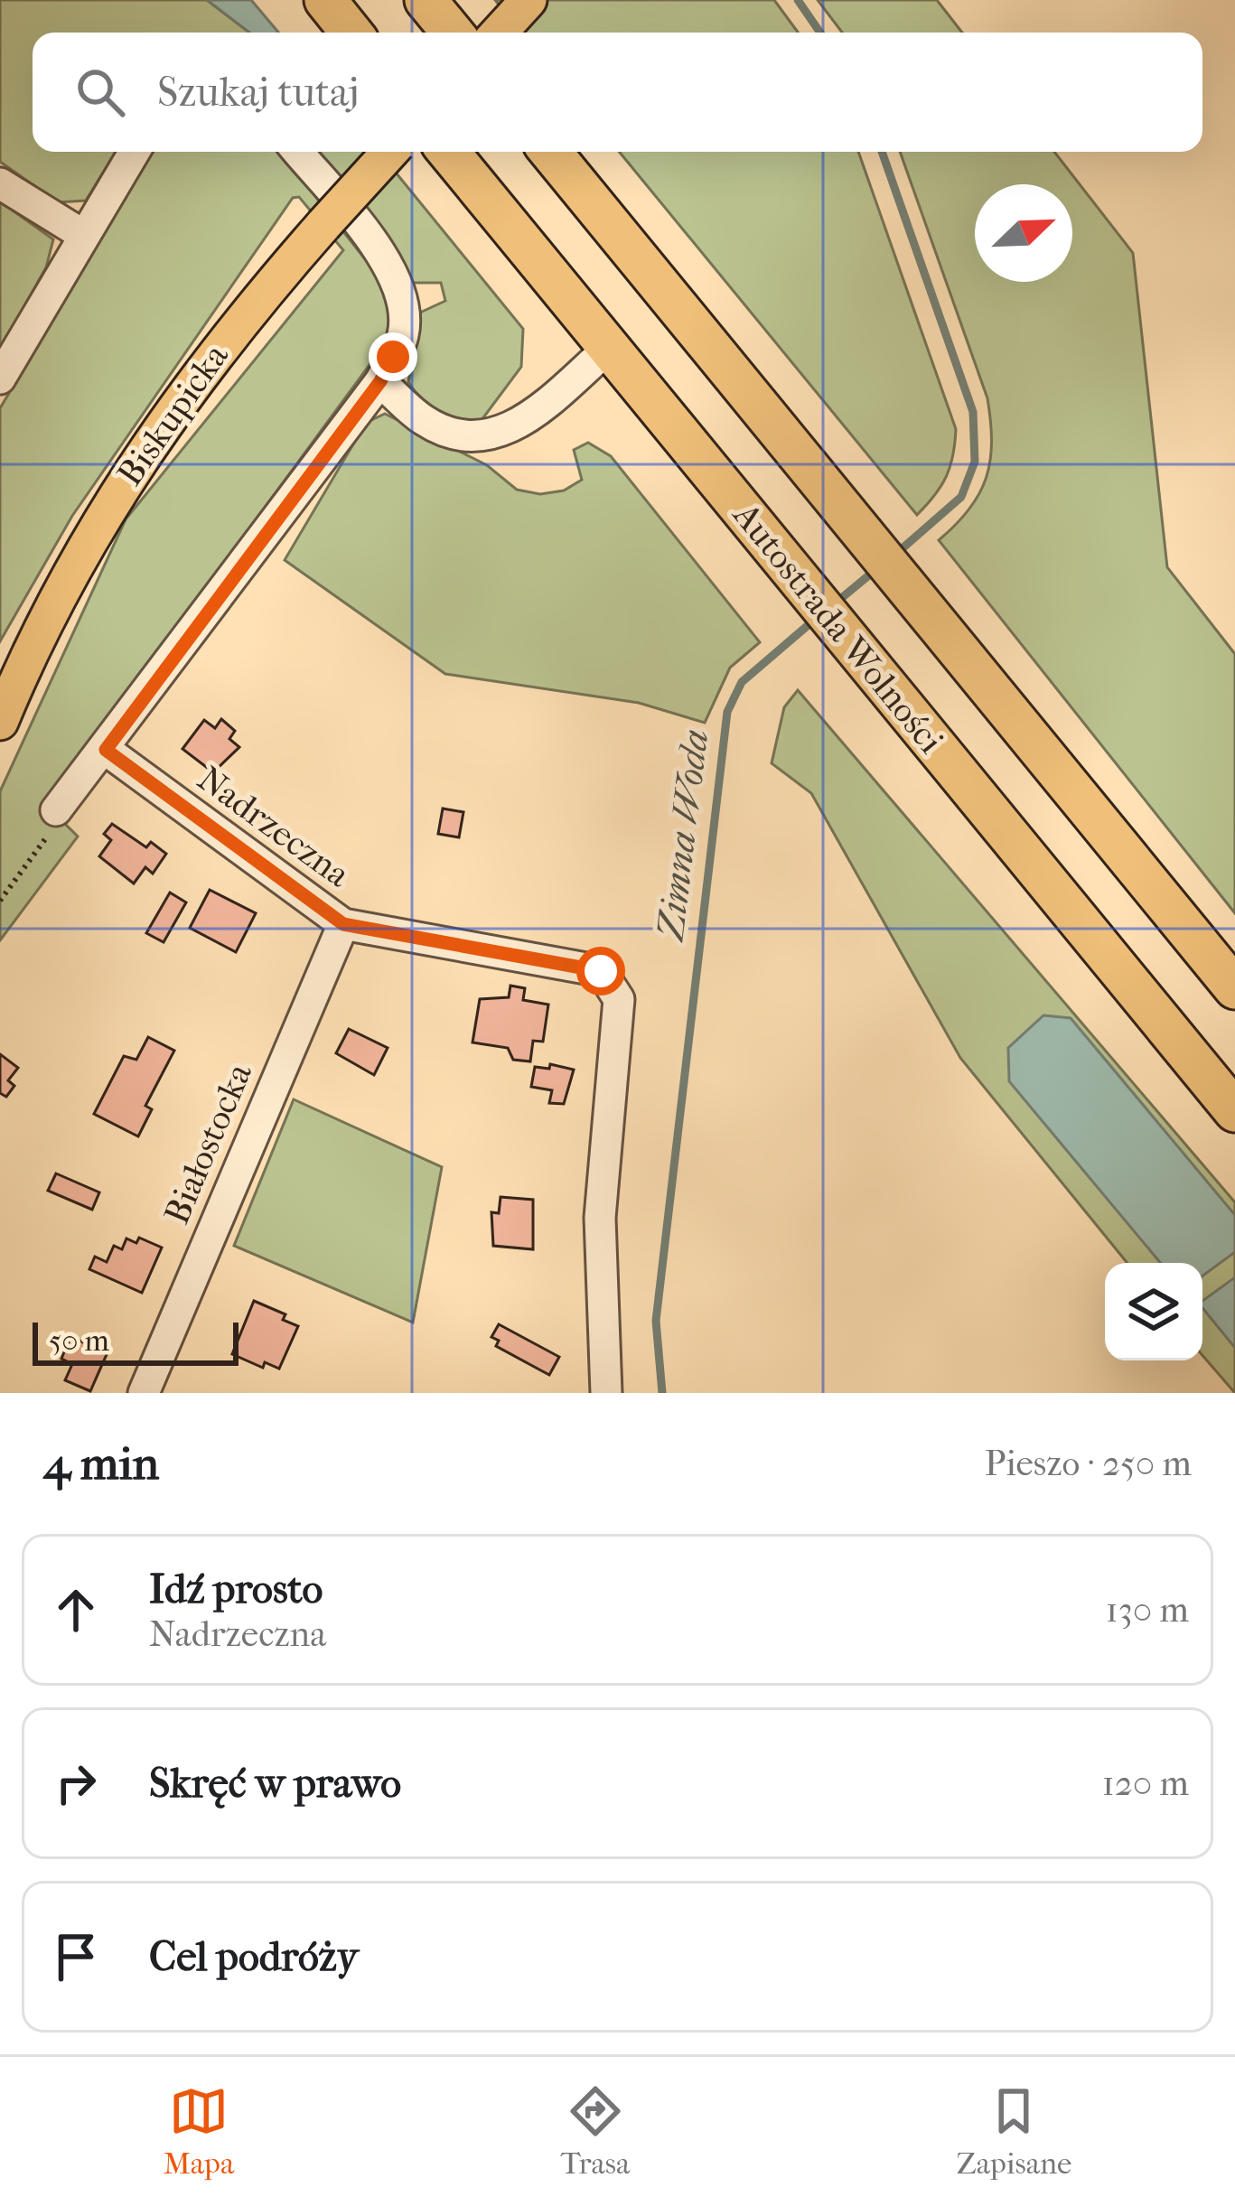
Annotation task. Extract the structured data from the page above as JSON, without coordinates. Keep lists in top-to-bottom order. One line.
{"streets":{"highway":["Autostrada Wolności"],"main road":["Biskupicka"],"street":["Nadrzeczna","Białostocka"]},"crossings":[["Nadrzeczna","Białostocka"]],"water":["Zimna Woda"],"scale_bar":"50 m","north":"top right","page":{"search":"Szukaj tutaj","scale":"50 m","heading":["4 min","Pieszo · 250 m"],"list":[["Idź prosto","Nadrzeczna","130 m"],["Skręć w prawo","120 m"],"Cel podróży"],"nav":["Mapa","Trasa","Zapisane"]}}
